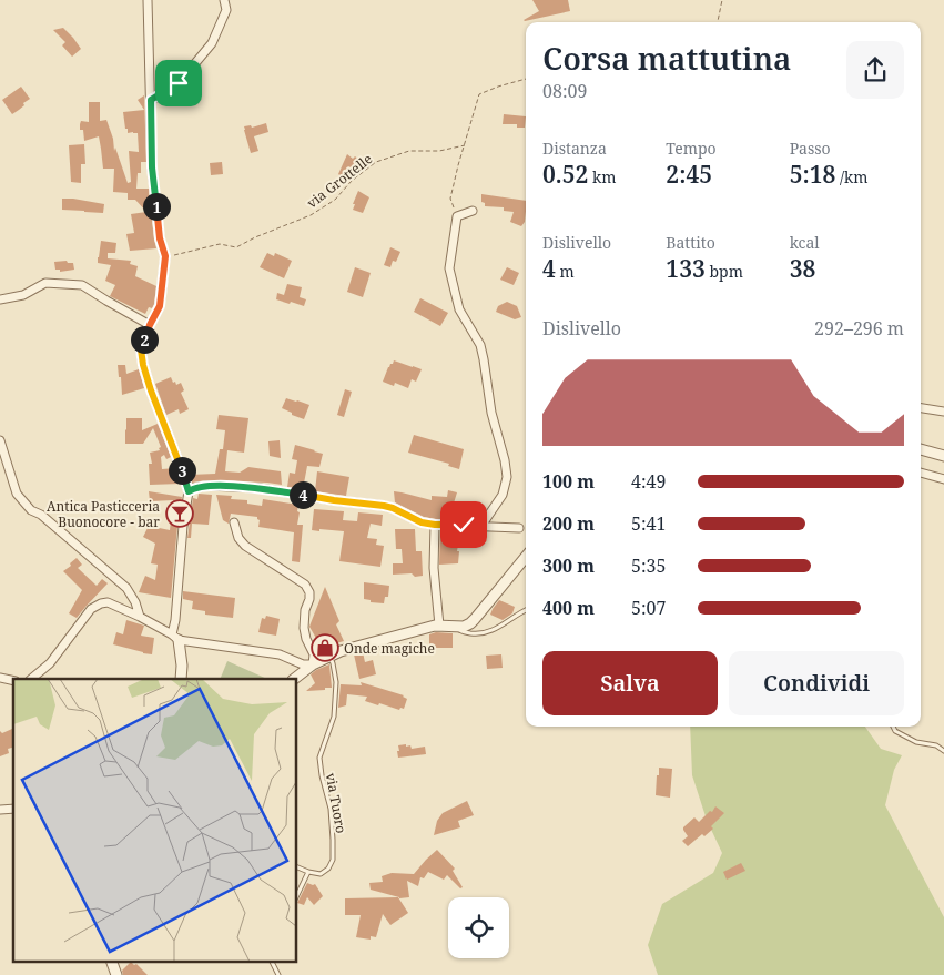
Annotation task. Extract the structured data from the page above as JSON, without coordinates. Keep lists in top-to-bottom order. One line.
{"streets":{"lane":["via Tuoro"],"path":["via Grottelle"]},"places":{"bar":["Antica Pasticceria Buonocore - bar"],"shop":["Onde magiche"]},"page":{"heading":["Corsa mattutina","08:09"],"stats":[["Distanza","0.52 km"],["Tempo","2:45"],["Passo","5:18 /km"],["Dislivello","4 m"],["Battito","133 bpm"],["kcal","38"]],"pins":["1","2","3","4"],"chart":["Dislivello","292–296 m"],"list":[{"name":"100 m","note":"4:49"},{"name":"200 m","note":"5:41"},{"name":"300 m","note":"5:35"},{"name":"400 m","note":"5:07"}],"buttons":["Salva","Condividi"]}}
